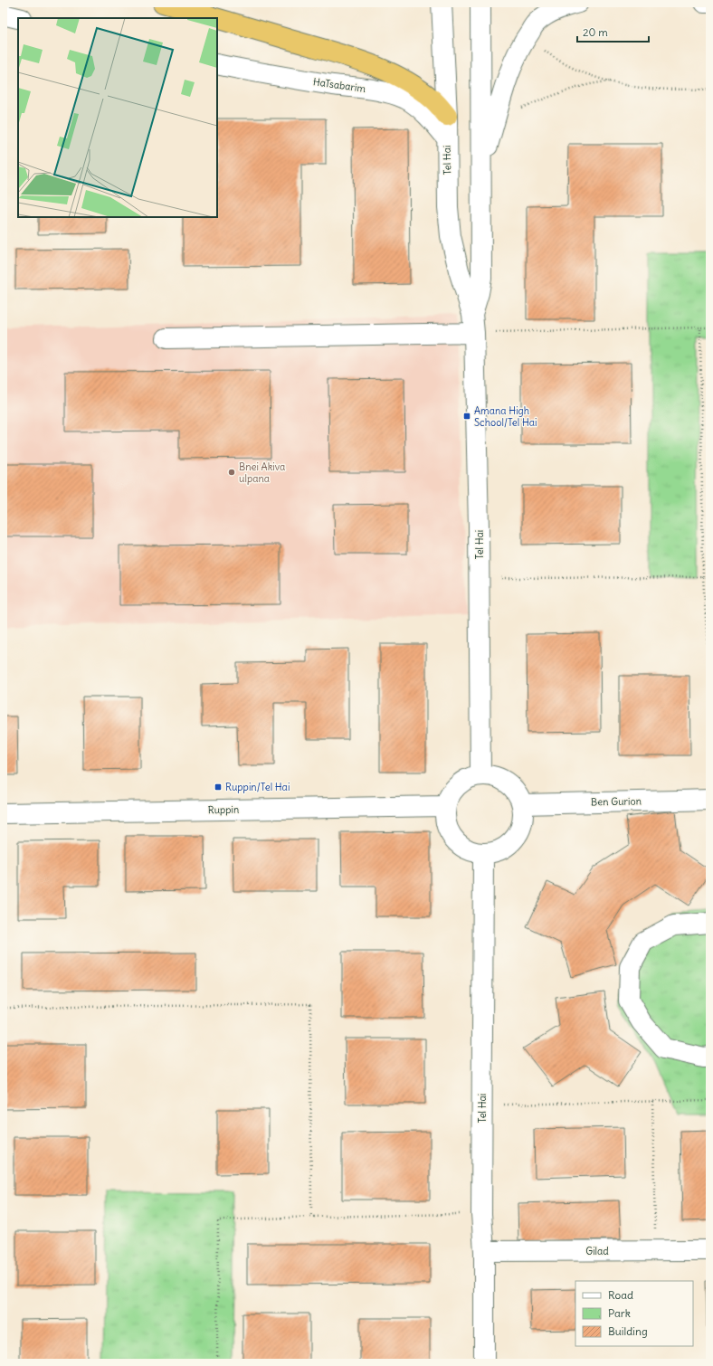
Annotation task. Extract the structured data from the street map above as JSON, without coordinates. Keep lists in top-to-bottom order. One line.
{"streets":{"street":["HaTsabarim","Tel Hai","Ben Gurion","Ruppin","Gilad"]},"crossings":[["HaTsabarim","Tel Hai"],["Tel Hai","Ben Gurion"],["Tel Hai","Ruppin"],["Tel Hai","Gilad"],["Ben Gurion","Ruppin"]],"places":{"transit":["Amana High School/Tel Hai","Ruppin/Tel Hai"],"other":["Bnei Akiva ulpana"]},"legend":["Road","Park","Building"],"scale_bar":"20 m"}
